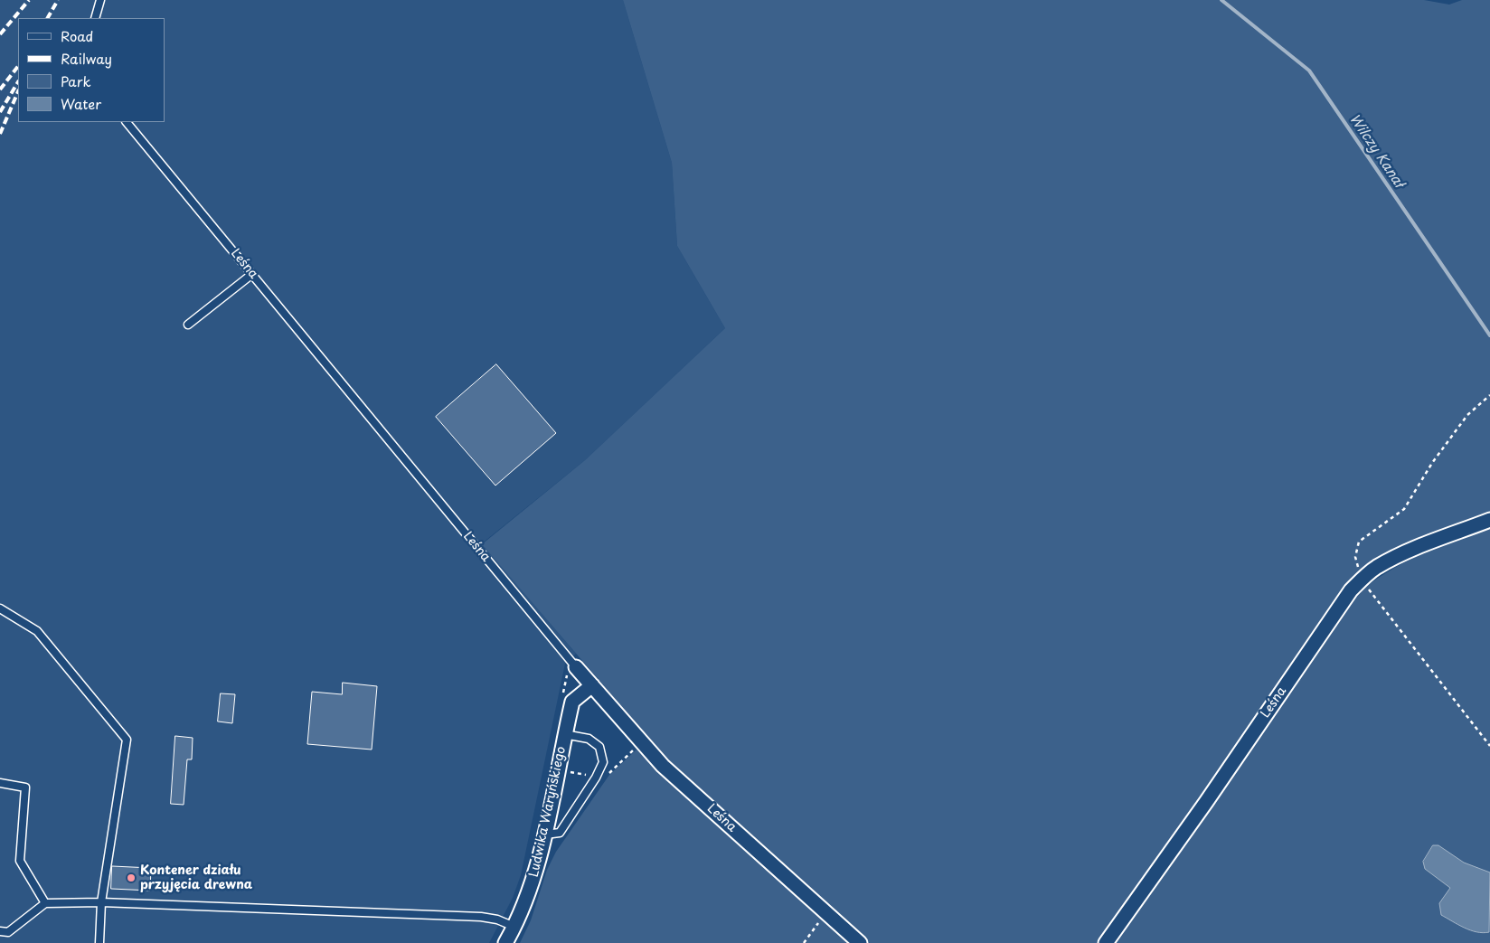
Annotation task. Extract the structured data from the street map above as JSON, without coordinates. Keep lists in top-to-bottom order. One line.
{"streets":{"street":["Leśna","Ludwika Waryńskiego"]},"crossings":[["Leśna","Ludwika Waryńskiego"]],"water":["Wilczy Kanał"],"places":["Kontener działu przyjęcia drewna"],"legend":["Road","Railway","Park","Water"]}
